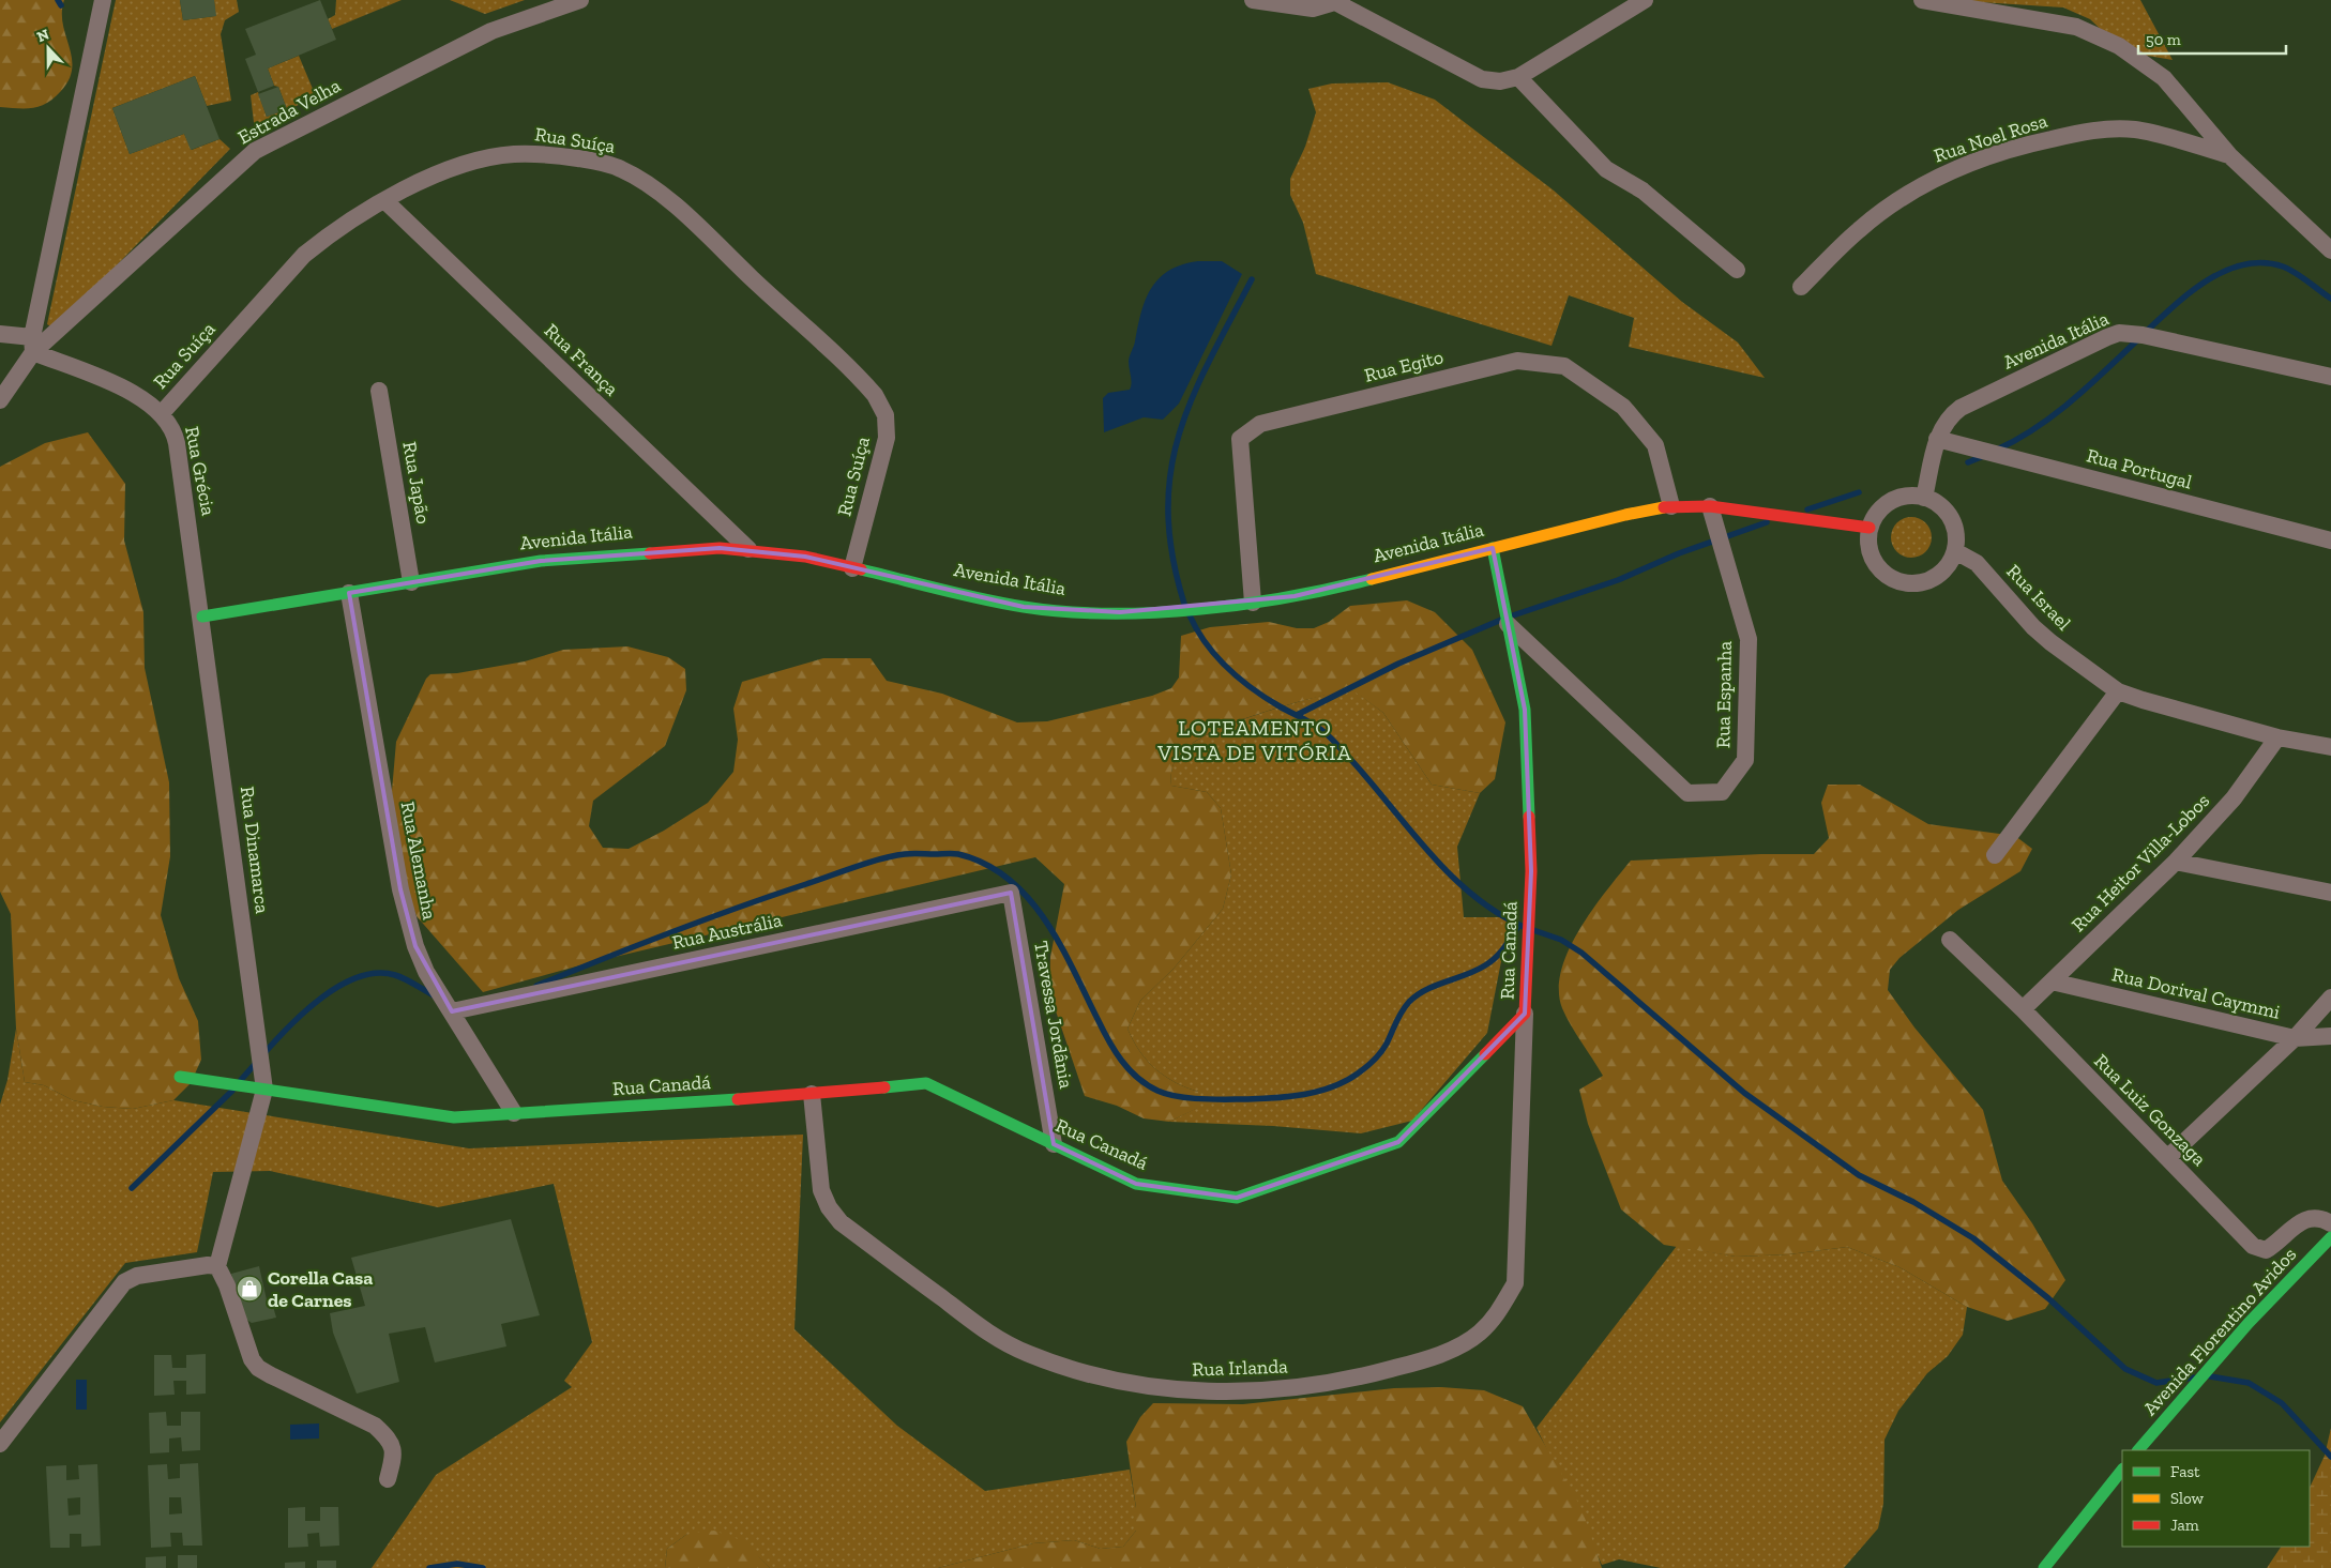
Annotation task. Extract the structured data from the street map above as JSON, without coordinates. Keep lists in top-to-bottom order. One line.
{"streets":{"street":["Estrada Velha","Rua Noel Rosa","Rua Suíça","Avenida Itália","Rua França","Rua Egito","Rua Portugal","Rua Grécia","Rua Japão","Rua Israel","Rua Espanha","Rua Dinamarca","Rua Alemanha","Rua Heitor Villa-Lobos","Rua Austrália","Rua Canadá","Rua Dorival Caymmi","Travessa Jordânia","Rua Luiz Gonzaga","Avenida Florentino Avidos","Rua Irlanda"]},"crossings":[["Estrada Velha","Rua Grécia"],["Rua Suíça","Avenida Itália"],["Rua Suíça","Rua França"],["Rua Suíça","Rua Grécia"],["Avenida Itália","Rua França"],["Avenida Itália","Rua Egito"],["Avenida Itália","Rua Portugal"],["Avenida Itália","Rua Grécia"],["Avenida Itália","Rua Japão"],["Avenida Itália","Rua Israel"],["Avenida Itália","Rua Espanha"],["Avenida Itália","Rua Dinamarca"],["Avenida Itália","Rua Alemanha"],["Avenida Itália","Rua Canadá"],["Rua Grécia","Rua Dinamarca"],["Rua Israel","Rua Heitor Villa-Lobos"],["Rua Espanha","Rua Canadá"],["Rua Dinamarca","Rua Canadá"],["Rua Alemanha","Rua Austrália"],["Rua Alemanha","Rua Canadá"],["Rua Heitor Villa-Lobos","Rua Dorival Caymmi"],["Rua Heitor Villa-Lobos","Rua Luiz Gonzaga"],["Rua Austrália","Travessa Jordânia"],["Rua Canadá","Travessa Jordânia"],["Rua Canadá","Rua Irlanda"]],"districts":["LOTEAMENTO VISTA DE VITÓRIA"],"places":{"shop":["Corella Casa de Carnes"]},"legend":["Fast","Slow","Jam"],"scale_bar":"50 m","north":"top"}
